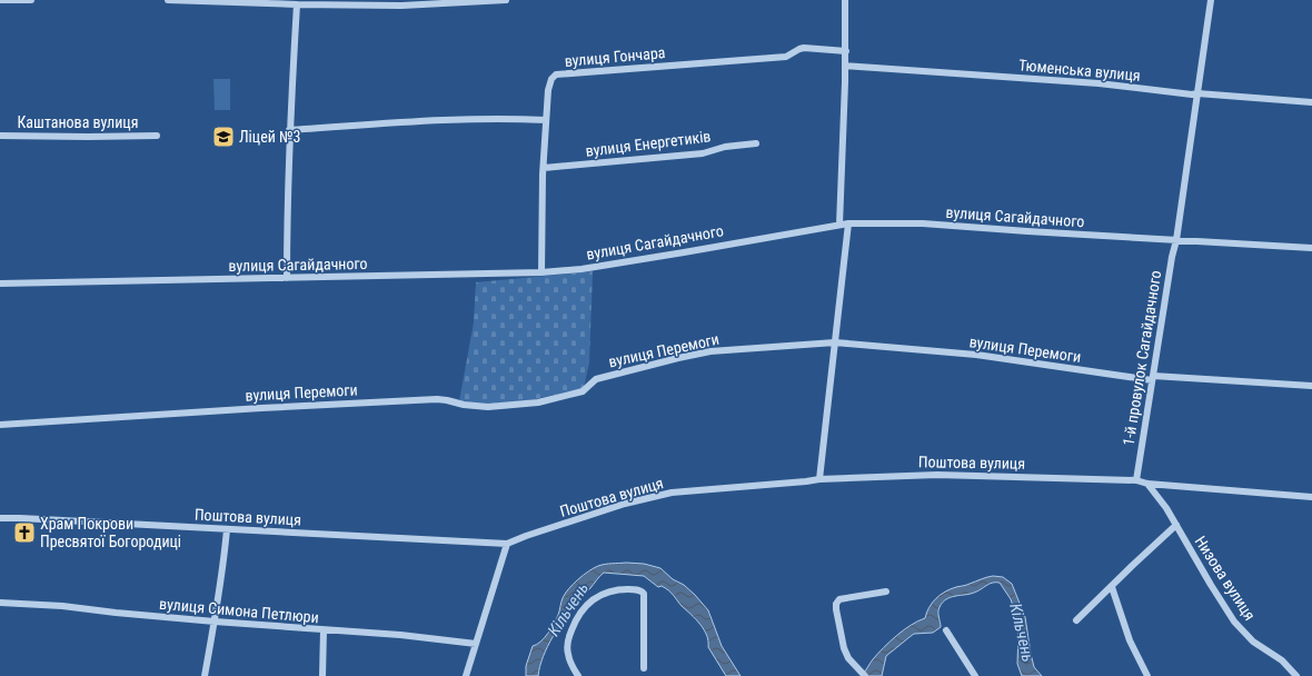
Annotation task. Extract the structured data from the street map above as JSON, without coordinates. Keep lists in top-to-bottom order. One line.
{"streets":{"street":["вулиця Гончара","Тюменська вулиця","Каштанова вулиця","вулиця Енергетиків","вулиця Сагайдачного","вулиця Перемоги","1-й провулок Сагайдачного","Поштова вулиця","Низова вулиця","вулиця Симона Петлюри"]},"crossings":[["Тюменська вулиця","1-й провулок Сагайдачного"],["вулиця Сагайдачного","1-й провулок Сагайдачного"],["вулиця Перемоги","1-й провулок Сагайдачного"],["1-й провулок Сагайдачного","Поштова вулиця"],["Поштова вулиця","Низова вулиця"]],"water":["Кільчень"],"places":{"school or university":["Ліцей №3"],"church":["Храм Покрови Пресвятої Богородиці"]}}
